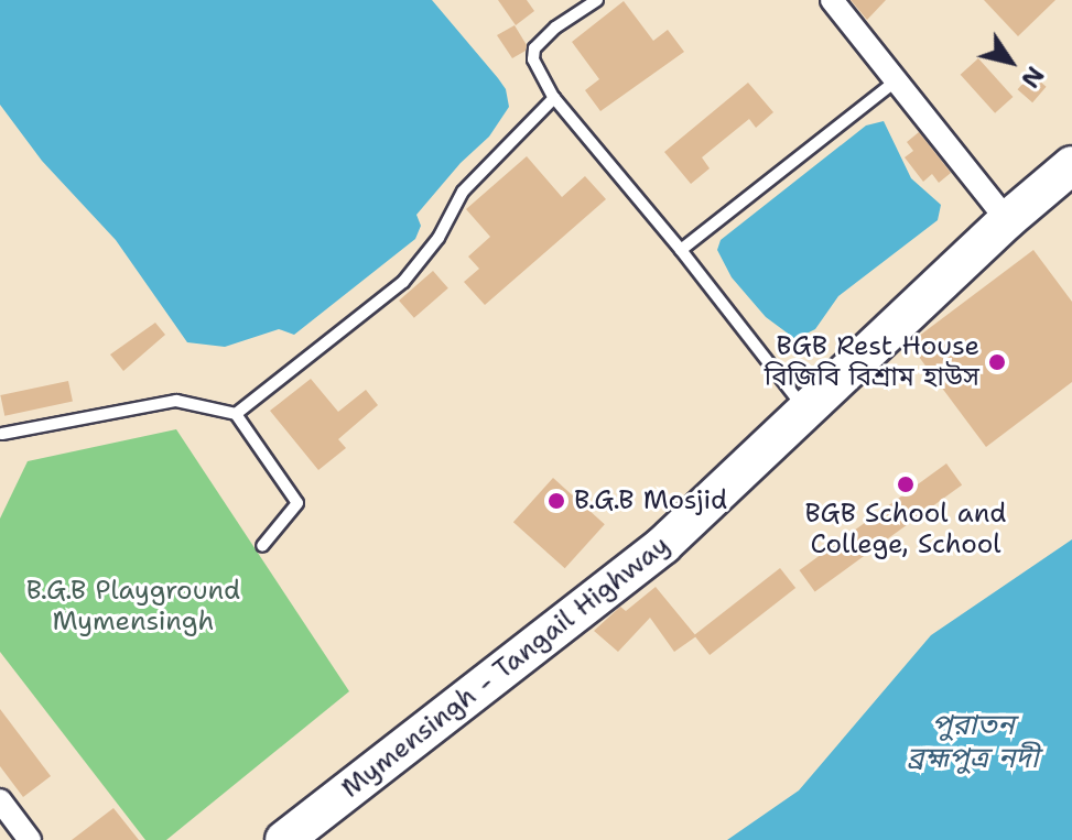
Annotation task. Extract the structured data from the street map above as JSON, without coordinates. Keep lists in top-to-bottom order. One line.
{"streets":{"highway":["Mymensingh - Tangail Highway"]},"water":["পুরাতন ব্রহ্মপুত্র নদী"],"parks":["B.G.B Playground Mymensingh"],"places":["BGB Rest House বিজিবি বিশ্রাম হাউস","BGB School and College, School","B.G.B Mosjid"],"north":"bottom right"}
